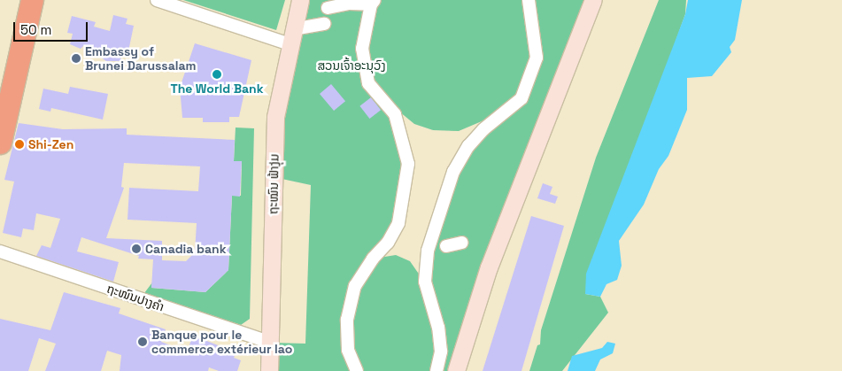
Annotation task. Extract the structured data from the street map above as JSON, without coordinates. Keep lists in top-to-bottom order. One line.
{"streets":{"street":["ຖະໝົນ ຟ້າງຸ່ມ","ຖະໜົນປາງຄໍາ"]},"crossings":[["ຖະໝົນ ຟ້າງຸ່ມ","ຖະໜົນປາງຄໍາ"]],"parks":["ສວນເຈົ້າອະນຸວົງ"],"places":["Embassy of Brunei Darussalam","The World Bank","Shi-Zen","Canadia bank","Banque pour le commerce extérieur lao"],"scale_bar":"50 m"}
